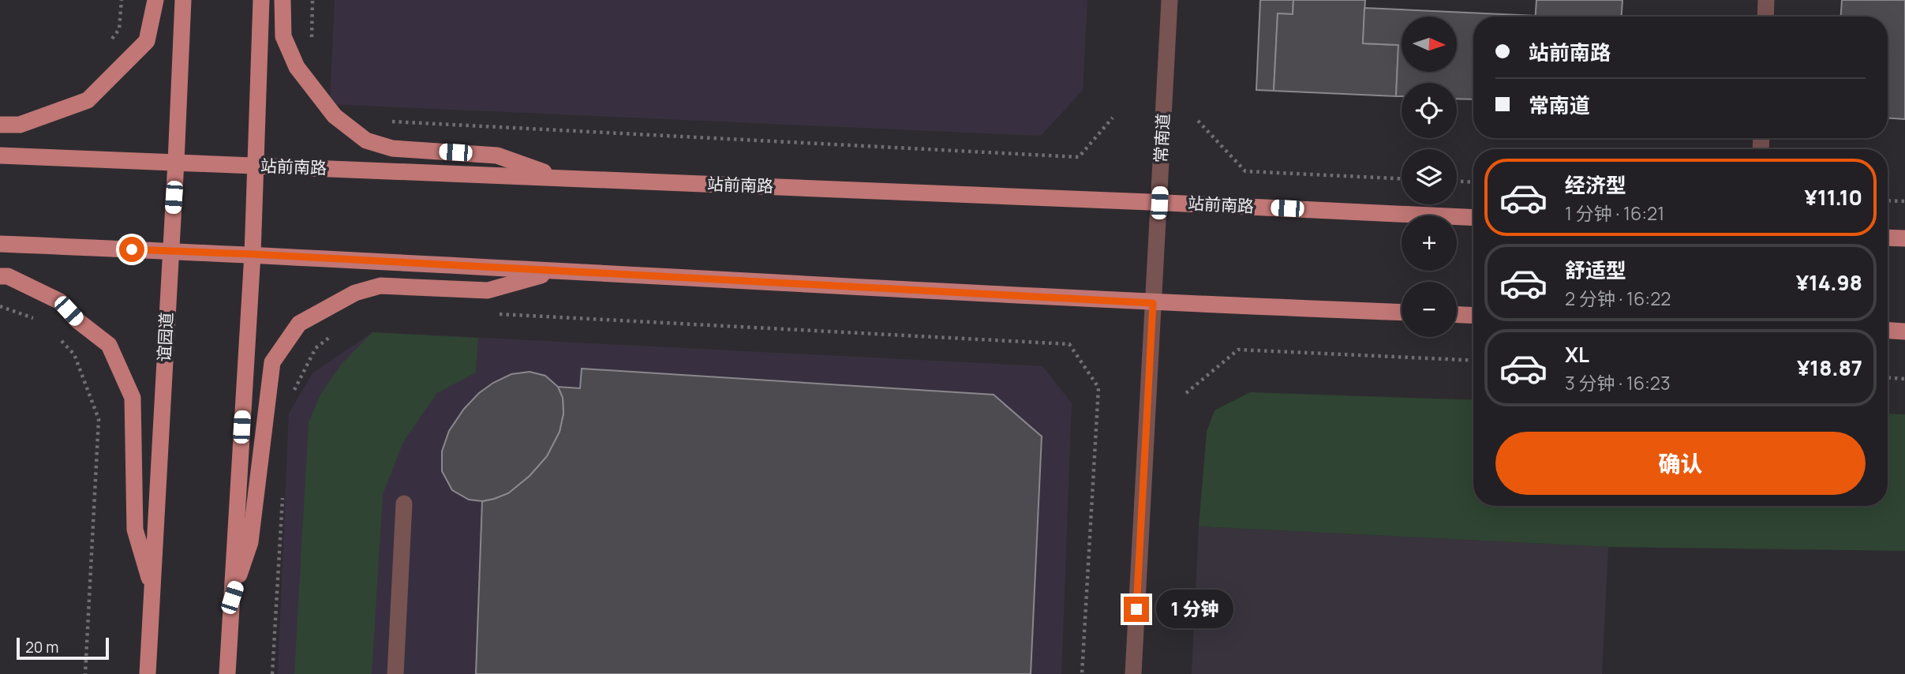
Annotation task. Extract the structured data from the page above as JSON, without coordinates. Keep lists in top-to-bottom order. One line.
{"streets":{"main road":["站前南路","谊园道"],"street":["常南道"]},"crossings":[["常南道","站前南路"],["站前南路","谊园道"]],"scale_bar":"20 m","north":"right","page":{"map_buttons":["+","−"],"banner":["站前南路","常南道"],"list":[{"name":"经济型","note":"1 分钟 · 16:21","value":"¥11.10"},{"name":"舒适型","note":"2 分钟 · 16:22","value":"¥14.98"},{"name":"XL","note":"3 分钟 · 16:23","value":"¥18.87"}],"buttons":"确认","bubble":"1 分钟","scale":"20 m"}}
